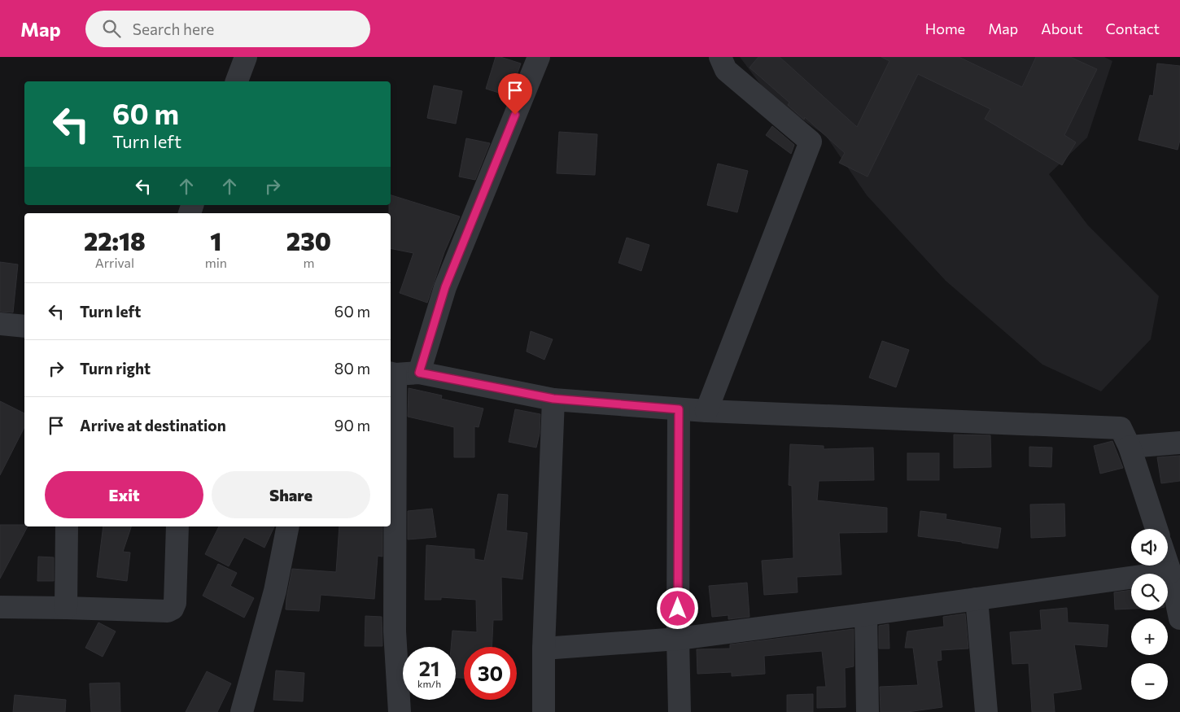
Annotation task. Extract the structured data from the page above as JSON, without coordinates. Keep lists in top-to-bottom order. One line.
{"page":{"header":"Map","search":"Search here","nav":["Home","Map","About","Contact"],"turn":["60 m","Turn left"],"eta":["22:18","Arrival","1","min","230","m"],"list":[{"name":"Turn left","value":"60 m"},{"name":"Turn right","value":"80 m"},{"name":"Arrive at destination","value":"90 m"}],"buttons":["Exit","Share"],"map_buttons":["+","−"],"speed":"21 km/h","limit":"30"}}
